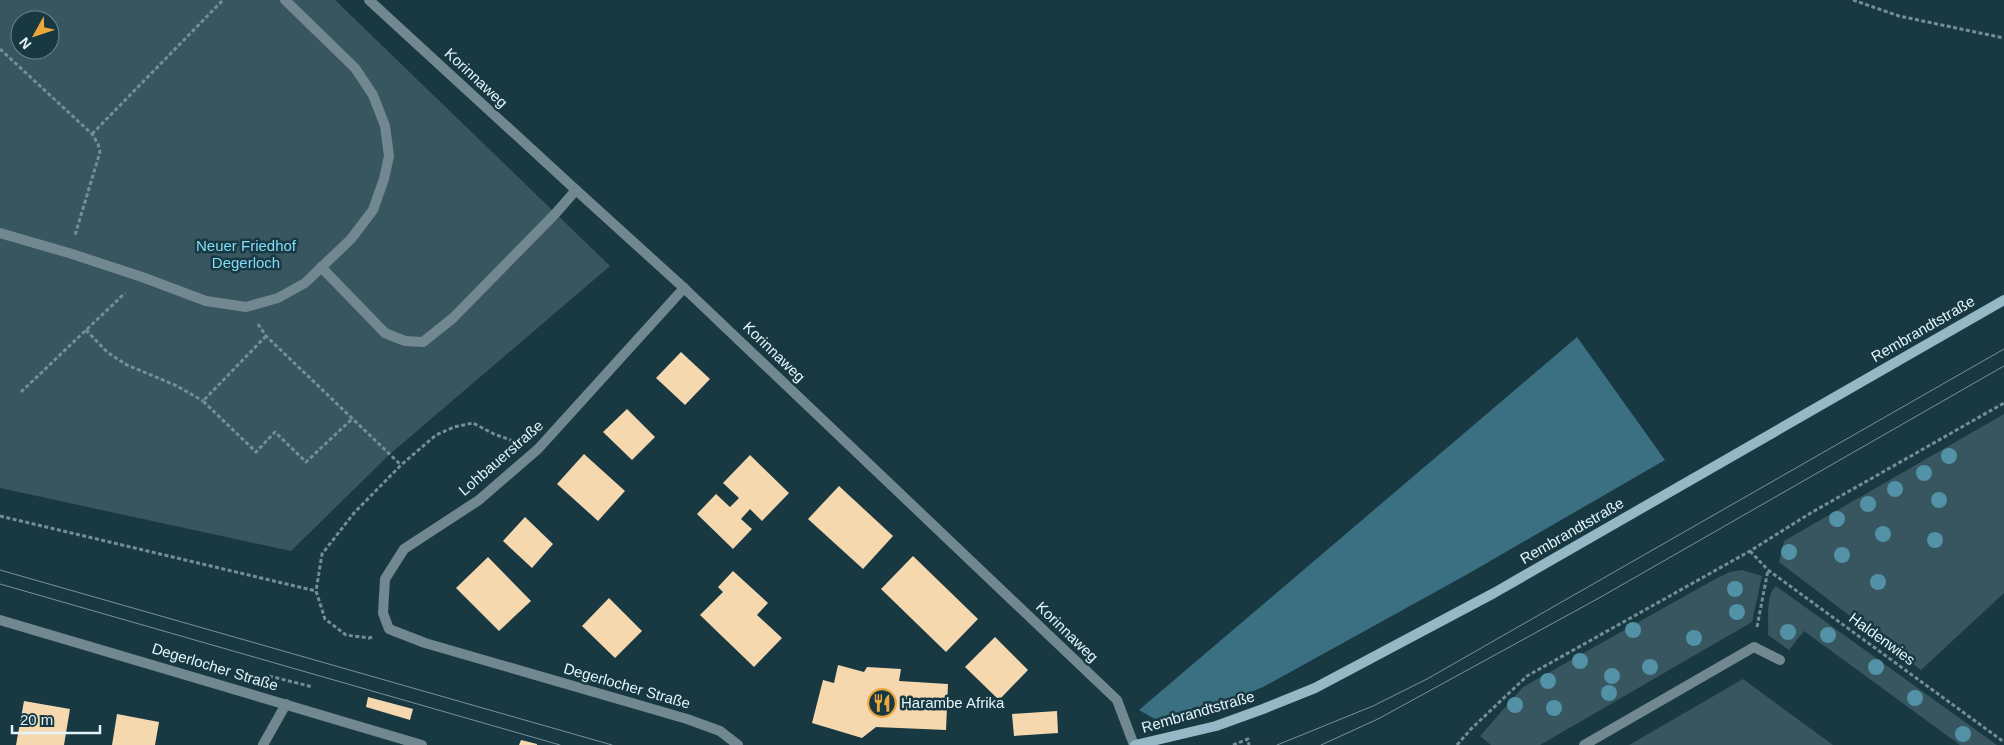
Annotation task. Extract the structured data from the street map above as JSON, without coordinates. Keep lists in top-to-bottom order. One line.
{"streets":{"street":["Korinnaweg","Rembrandtstraße","Lohbauerstraße","Degerlocher Straße"],"path":["Haldenwies"]},"crossings":[["Korinnaweg","Rembrandtstraße"],["Korinnaweg","Lohbauerstraße"],["Lohbauerstraße","Degerlocher Straße"]],"parks":["Neuer Friedhof Degerloch"],"places":{"restaurant":["Harambe Afrika"]},"scale_bar":"20 m","north":"bottom left"}
